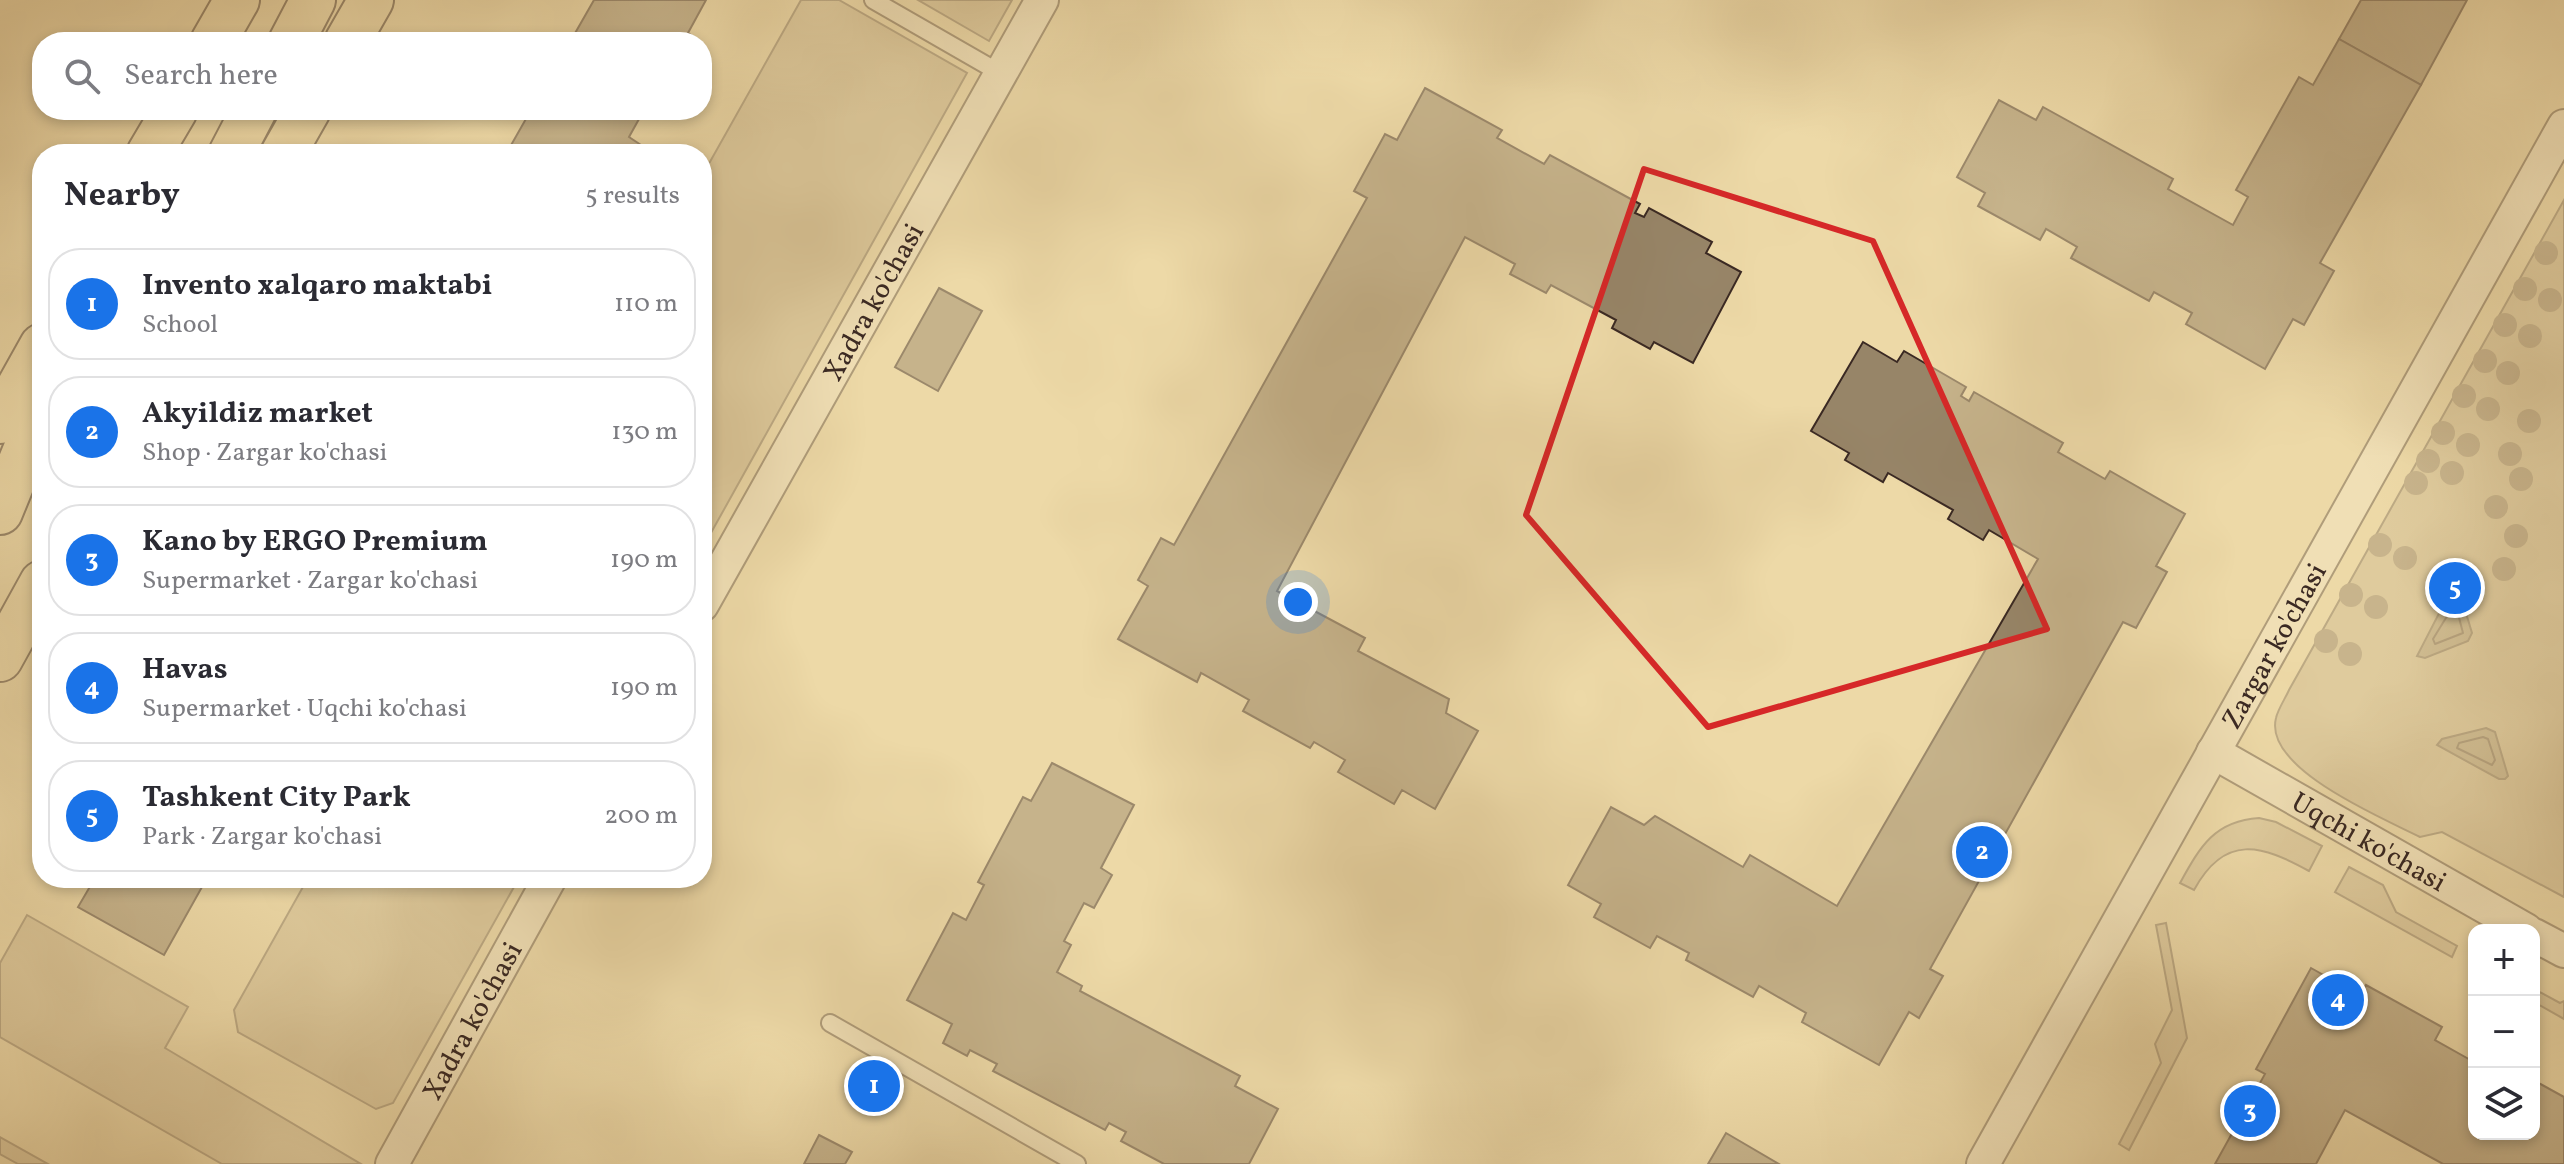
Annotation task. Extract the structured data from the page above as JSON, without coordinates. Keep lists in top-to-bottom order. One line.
{"streets":{"street":["Xadra ko'chasi","Zargar ko'chasi","Uqchi ko'chasi"]},"crossings":[["Zargar ko'chasi","Uqchi ko'chasi"]],"page":{"search":"Search here","heading":["Nearby","5 results"],"list":[{"mark":"1","name":"Invento xalqaro maktabi","note":"School","value":"110 m"},{"mark":"2","name":"Akyildiz market","note":"Shop · Zargar ko'chasi","value":"130 m"},{"mark":"3","name":"Kano by ERGO Premium","note":"Supermarket · Zargar ko'chasi","value":"190 m"},{"mark":"4","name":"Havas","note":"Supermarket · Uqchi ko'chasi","value":"190 m"},{"mark":"5","name":"Tashkent City Park","note":"Park · Zargar ko'chasi","value":"200 m"}],"pins":["5","2","4","1","3"],"map_buttons":["+","−"]}}
